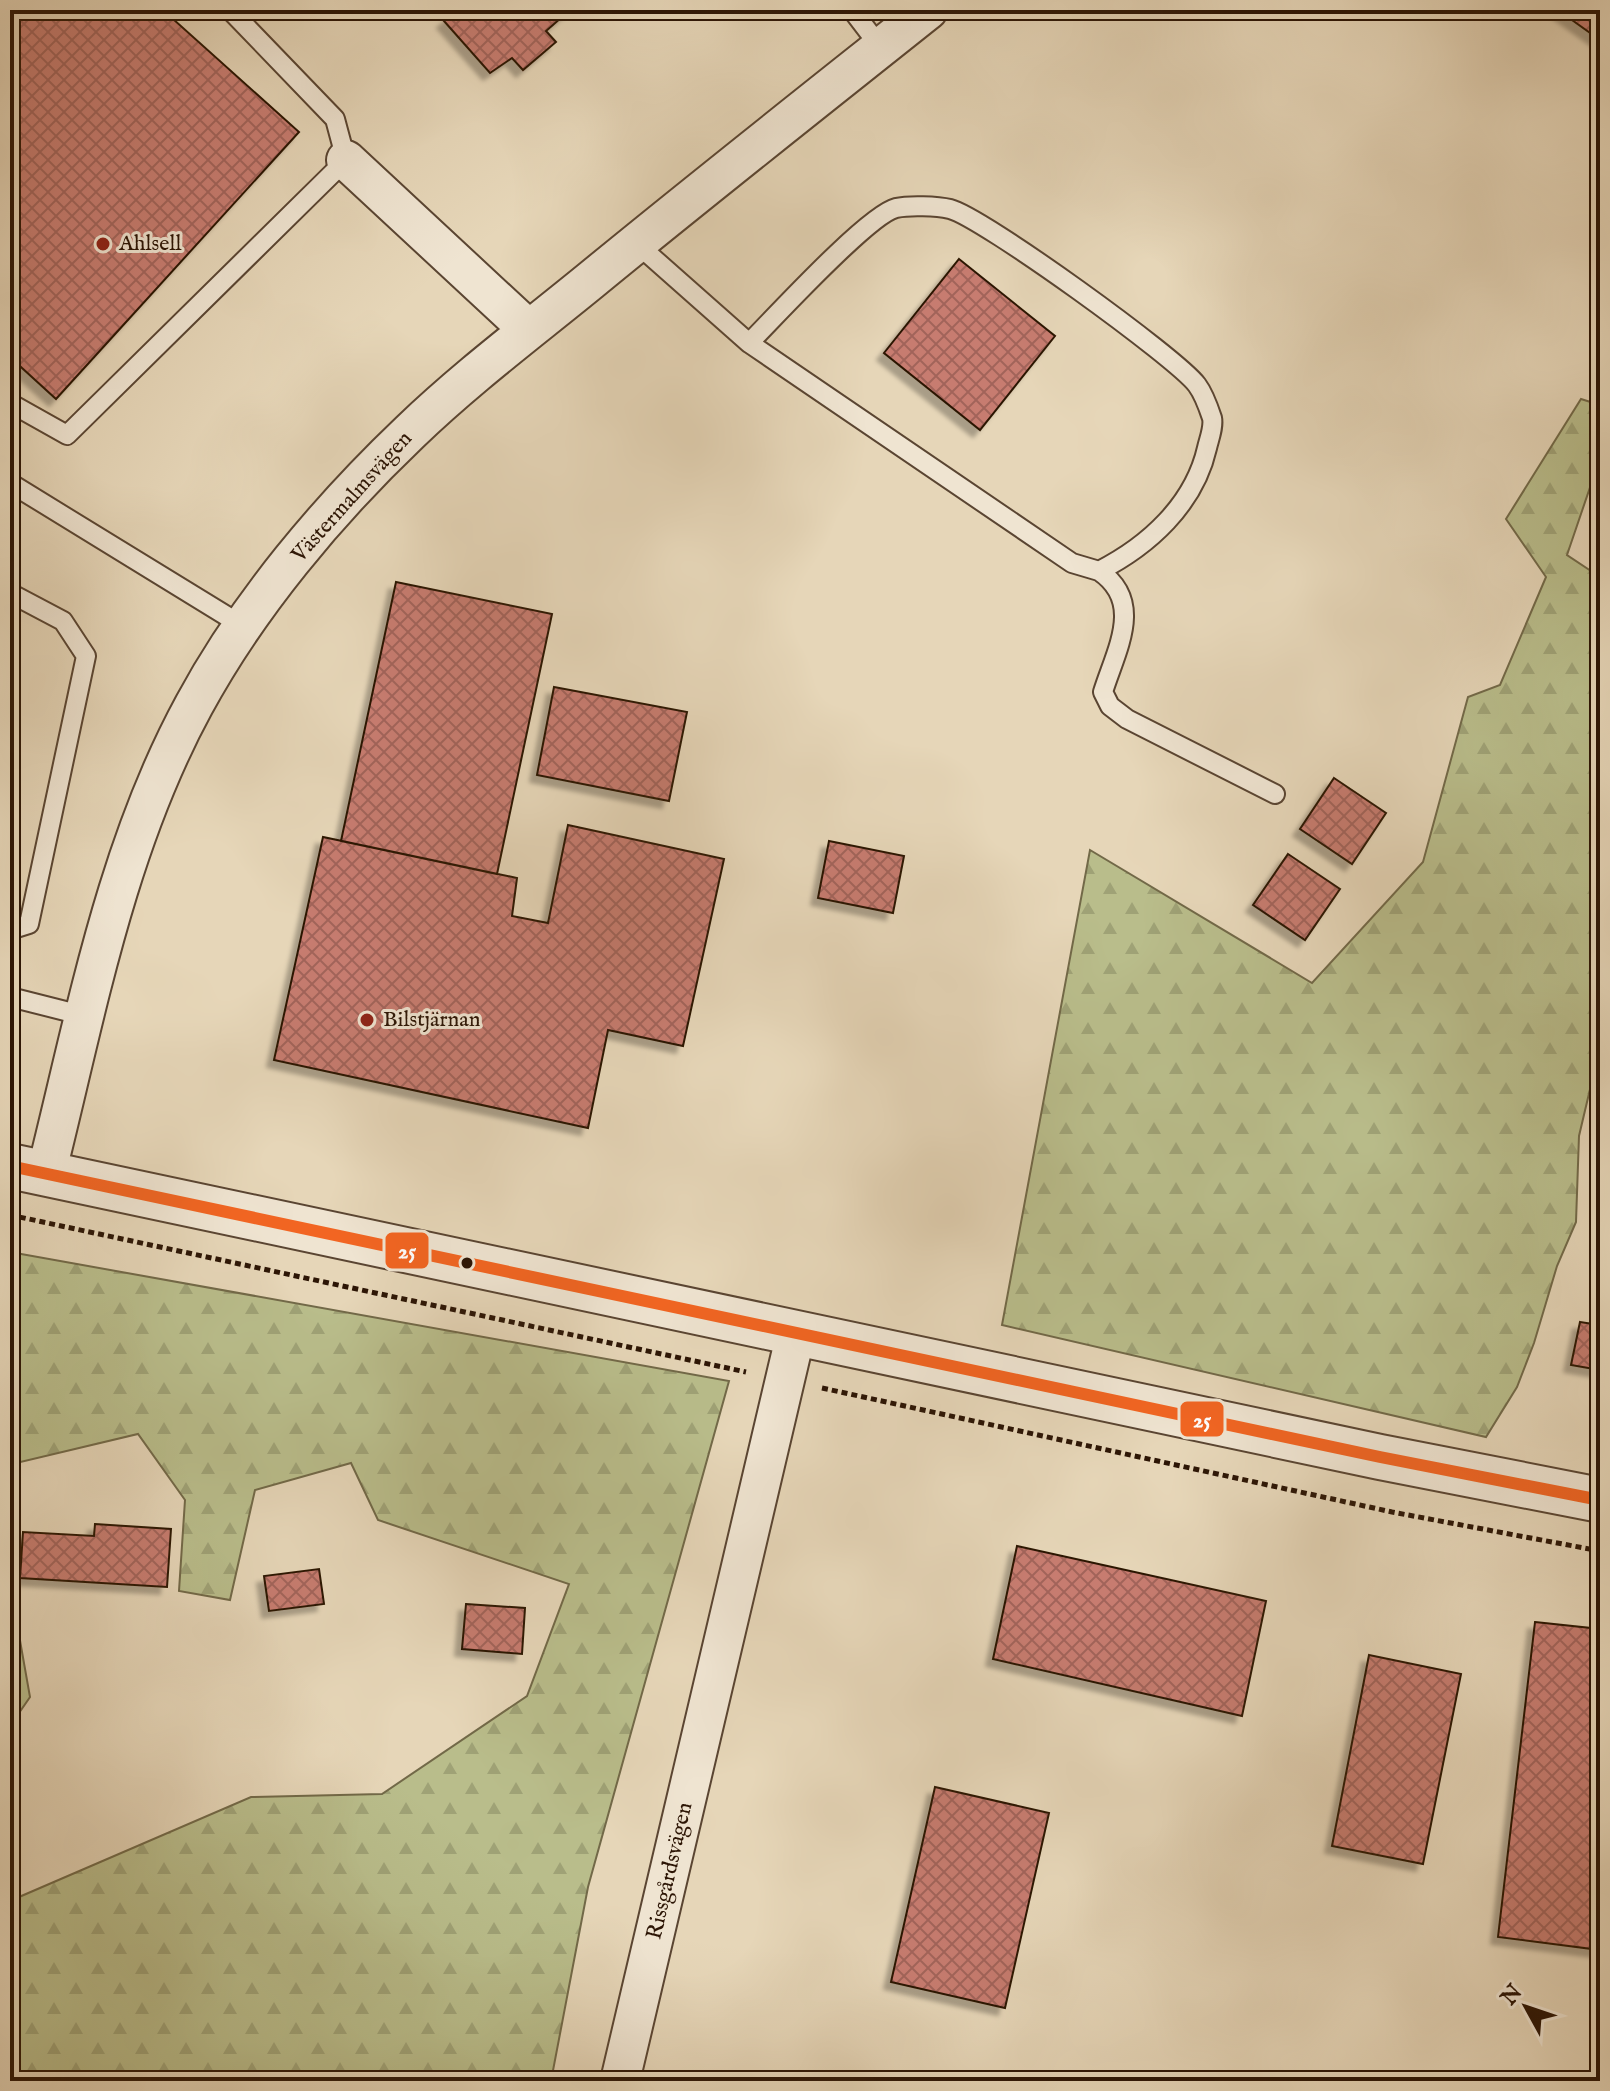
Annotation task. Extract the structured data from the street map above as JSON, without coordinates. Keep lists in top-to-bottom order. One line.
{"streets":{"street":["Västermalmsvägen","Rissgårdsvägen"]},"places":["Ahlsell","Bilstjärnan"],"lines":["transit line 25"],"north":"top left"}
